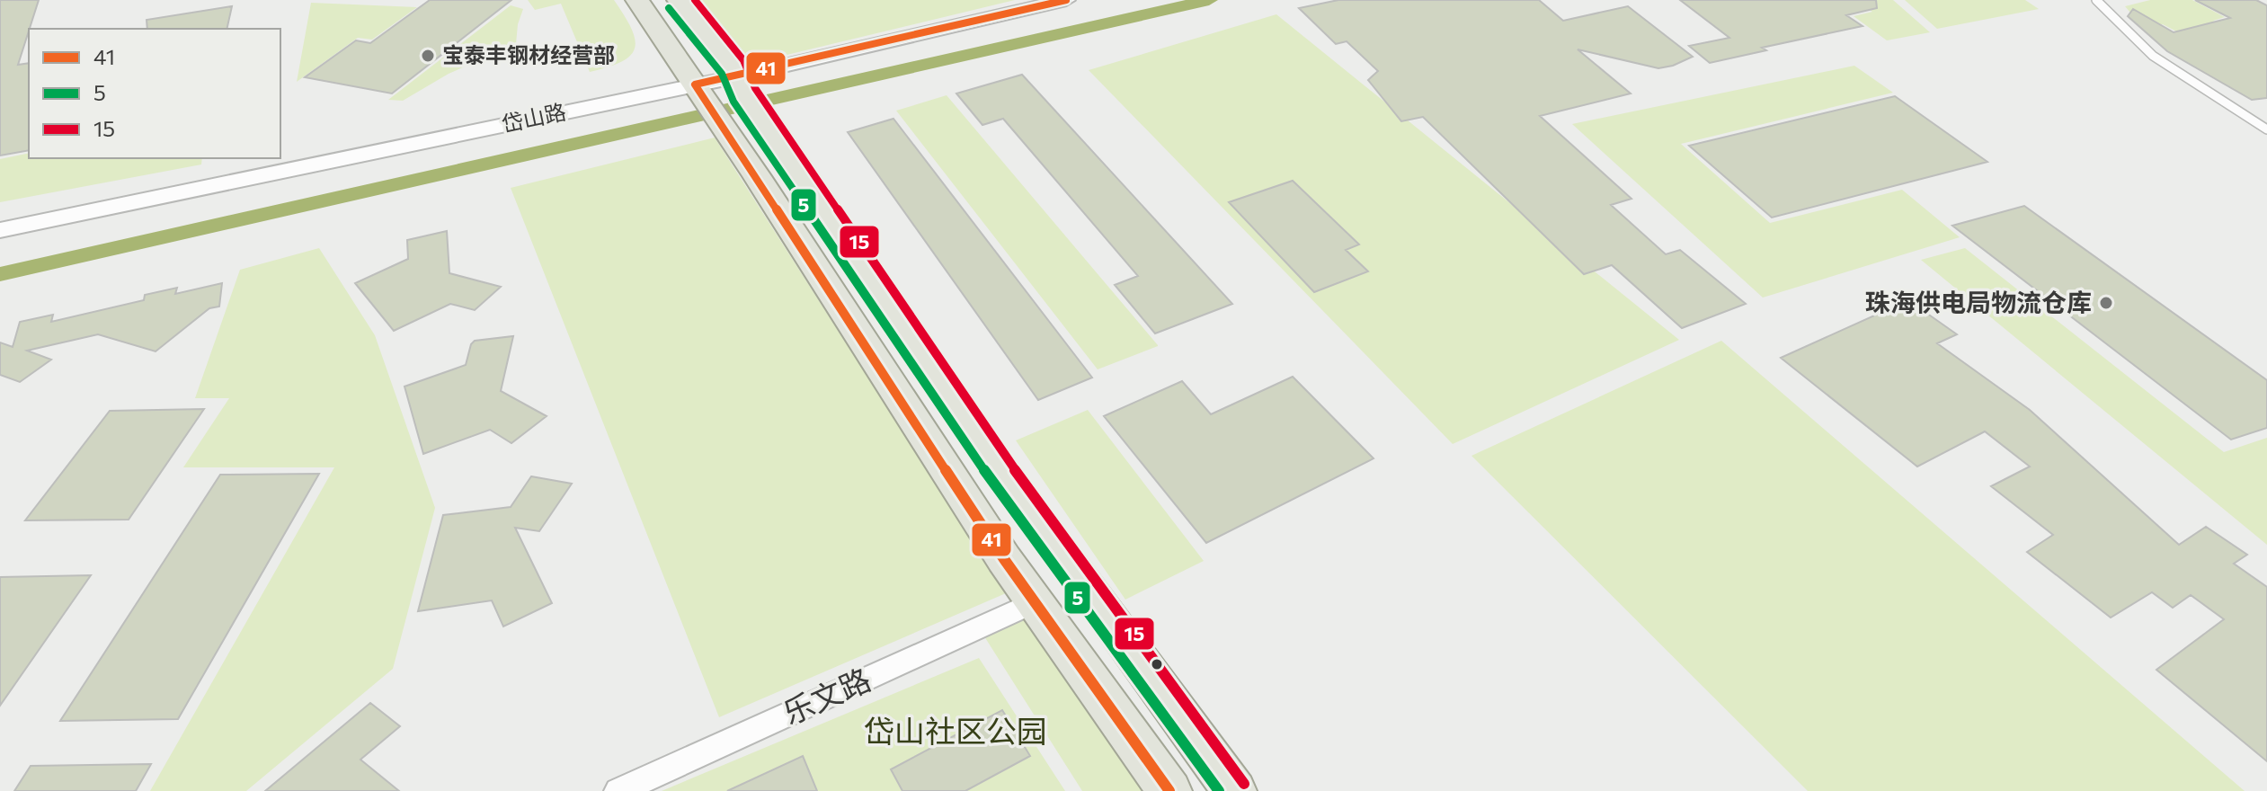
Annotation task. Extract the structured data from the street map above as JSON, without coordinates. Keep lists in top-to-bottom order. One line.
{"streets":{"street":["岱山路","乐文路"]},"parks":["岱山社区公园"],"places":["宝泰丰钢材经营部","珠海供电局物流仓库"],"lines":["transit line 41","transit line 15","transit line 5"],"legend":["41","5","15"]}
